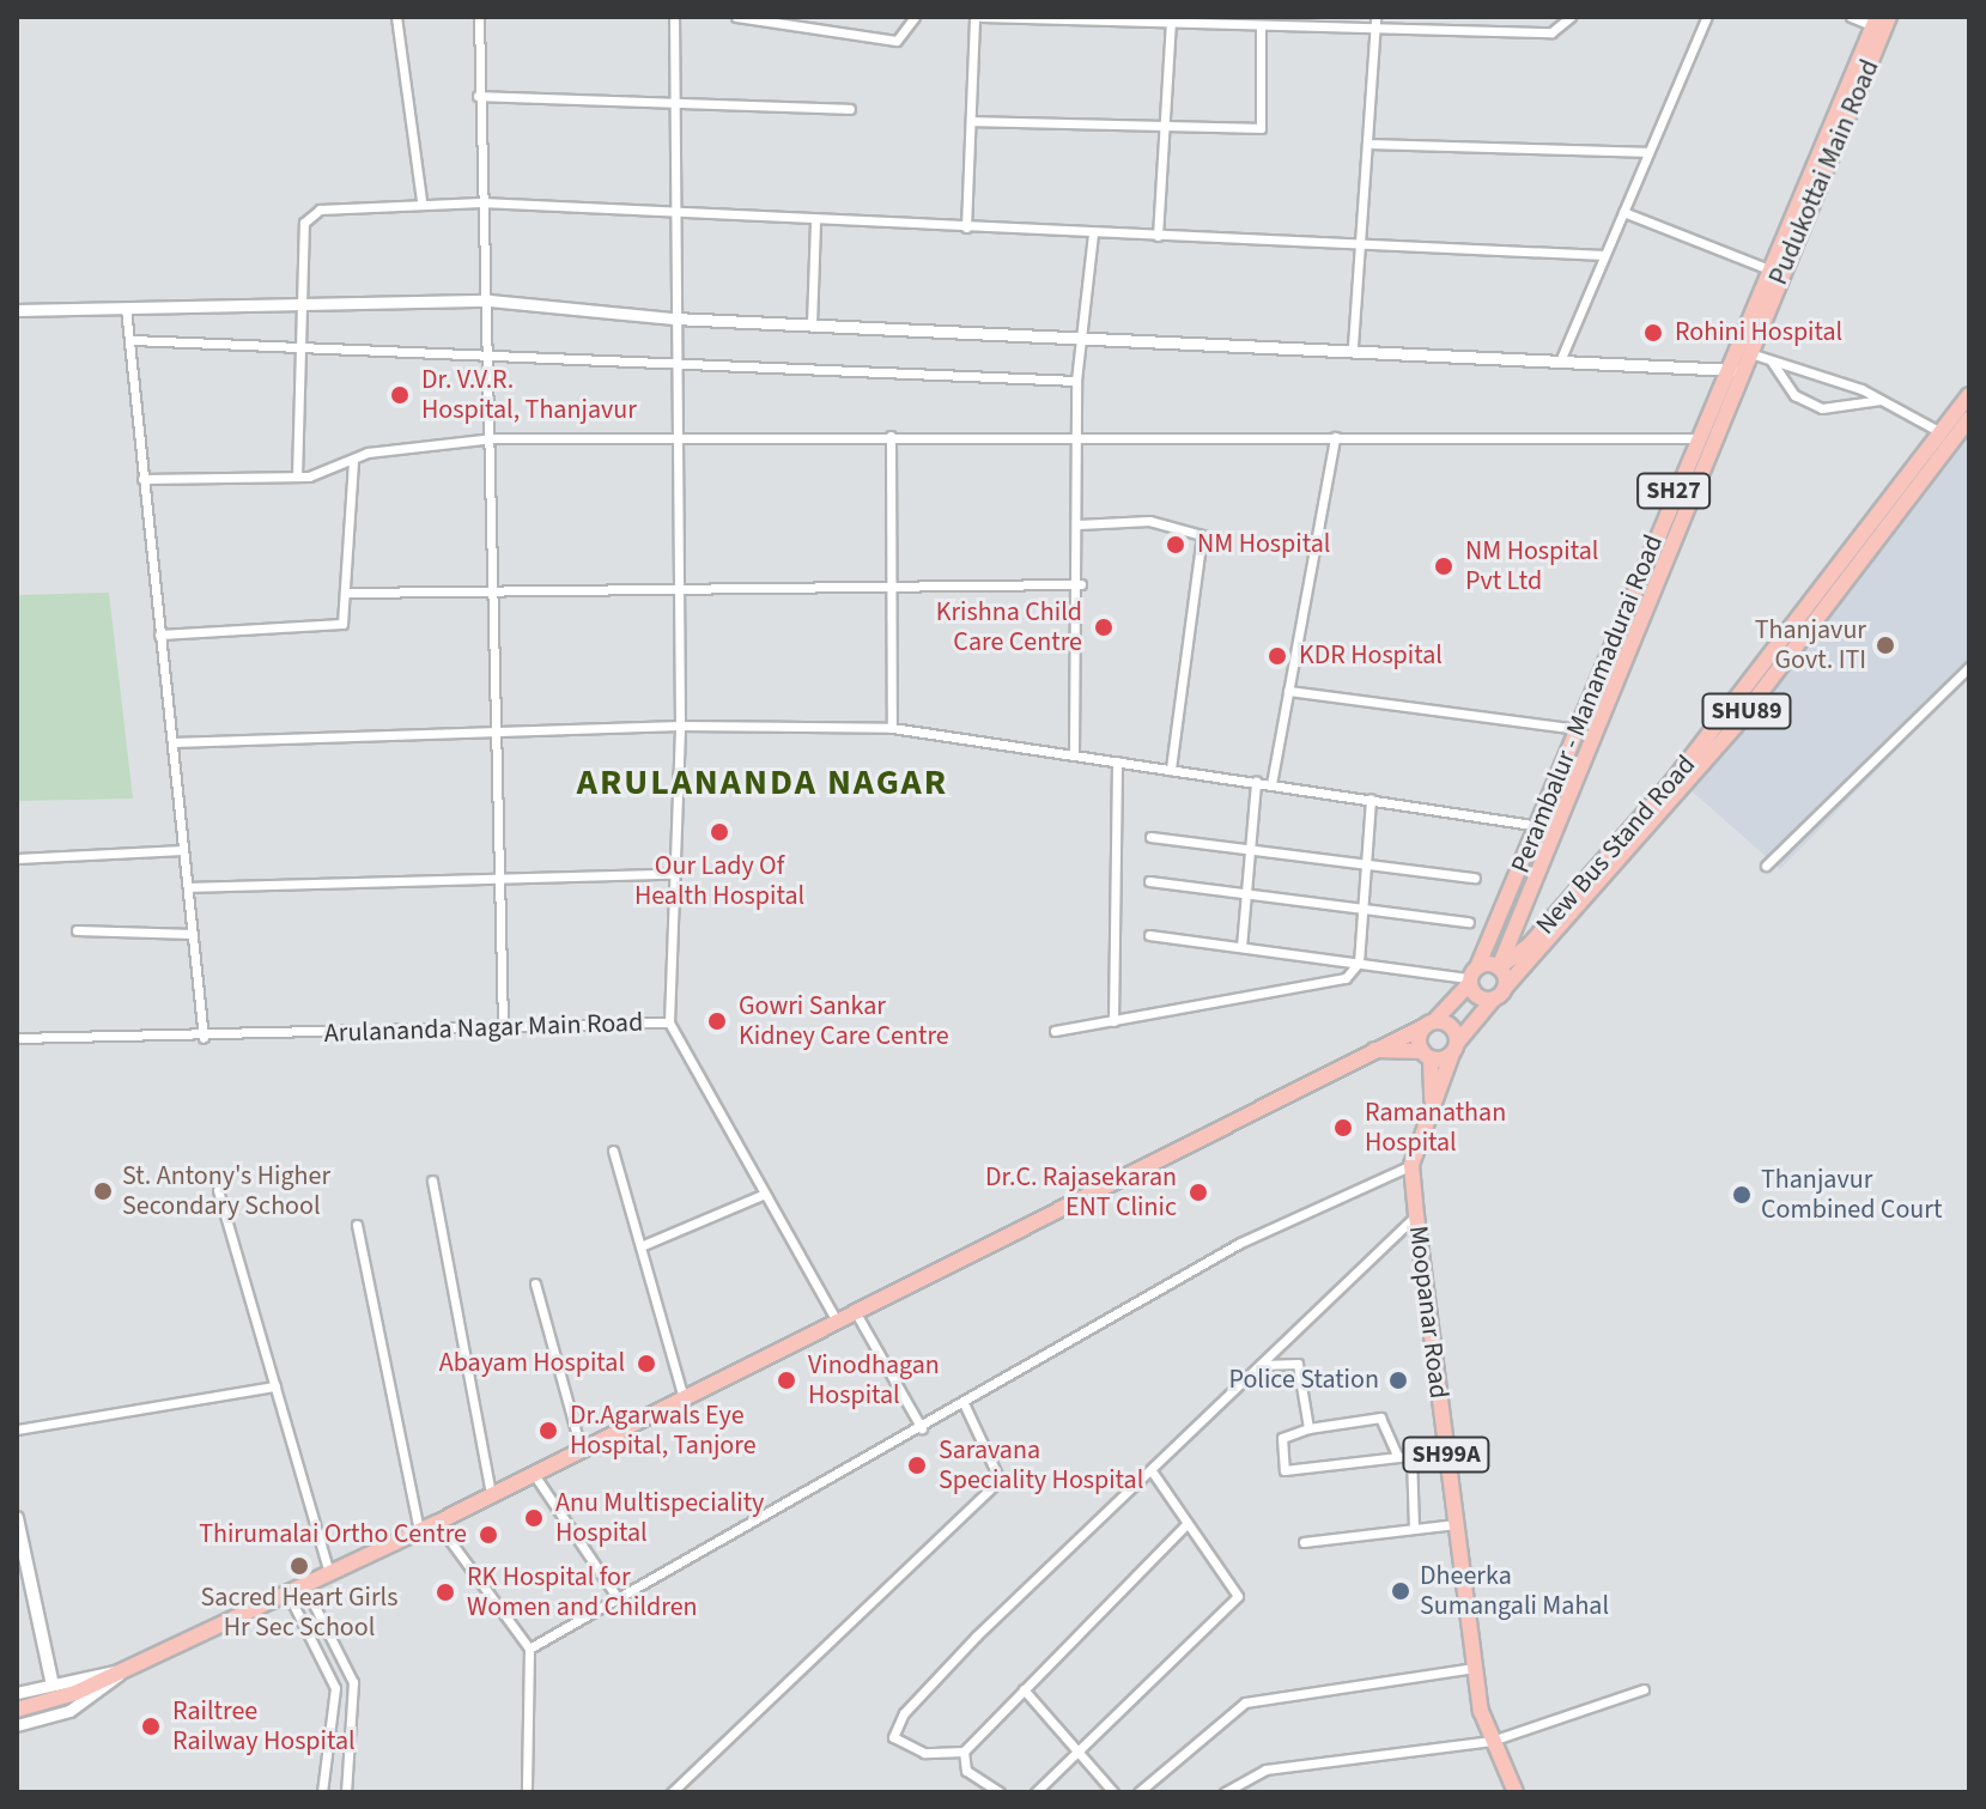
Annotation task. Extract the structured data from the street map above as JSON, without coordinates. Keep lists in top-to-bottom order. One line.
{"streets":{"main road":["Pudukottai Main Road","SH27","Perambalur - Manamadurai Road","SHU89","New Bus Stand Road","Moopanar Road","SH99A"],"street":["Arulananda Nagar Main Road"]},"crossings":[["Pudukottai Main Road","Perambalur - Manamadurai Road"],["Pudukottai Main Road","New Bus Stand Road"],["Perambalur - Manamadurai Road","Moopanar Road"],["SHU89","New Bus Stand Road"],["SHU89","Moopanar Road"]],"districts":["ARULANANDA NAGAR"],"places":["Rohini Hospital","Dr. V.V.R. Hospital, Thanjavur","NM Hospital","NM Hospital Pvt Ltd","Krishna Child Care Centre","Thanjavur Govt. ITI","KDR Hospital","Our Lady Of Health Hospital","Gowri Sankar Kidney Care Centre","Ramanathan Hospital","St. Antony's Higher Secondary School","Dr.C. Rajasekaran ENT Clinic","Thanjavur Combined Court","Abayam Hospital","Vinodhagan Hospital","Police Station","Dr.Agarwals Eye Hospital, Tanjore","Saravana Speciality Hospital","Anu Multispeciality Hospital","Thirumalai Ortho Centre","Sacred Heart Girls Hr Sec School","Dheerka Sumangali Mahal","RK Hospital for Women and Children","Railtree Railway Hospital"]}
